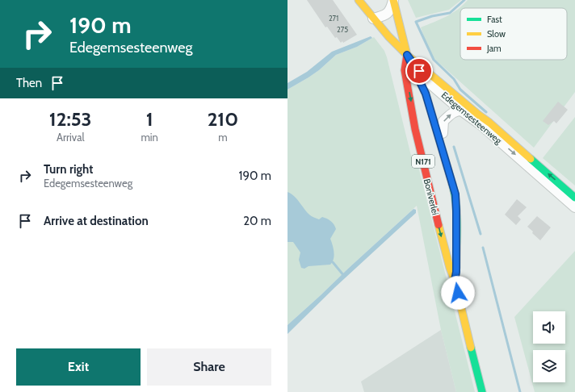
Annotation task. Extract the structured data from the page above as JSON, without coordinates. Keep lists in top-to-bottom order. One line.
{"streets":{"main road":["Edegemsesteenweg","N171","Boniverlei"]},"crossings":[["Edegemsesteenweg","Boniverlei"]],"house_numbers":["271","275"],"legend":["Fast","Slow","Jam"],"page":{"turn":["190 m","Edegemsesteenweg"],"then":"Then","eta":["12:53","Arrival","1","min","210","m"],"list":[{"name":"Turn right","note":"Edegemsesteenweg","value":"190 m"},{"name":"Arrive at destination","value":"20 m"}],"buttons":["Exit","Share"]}}
